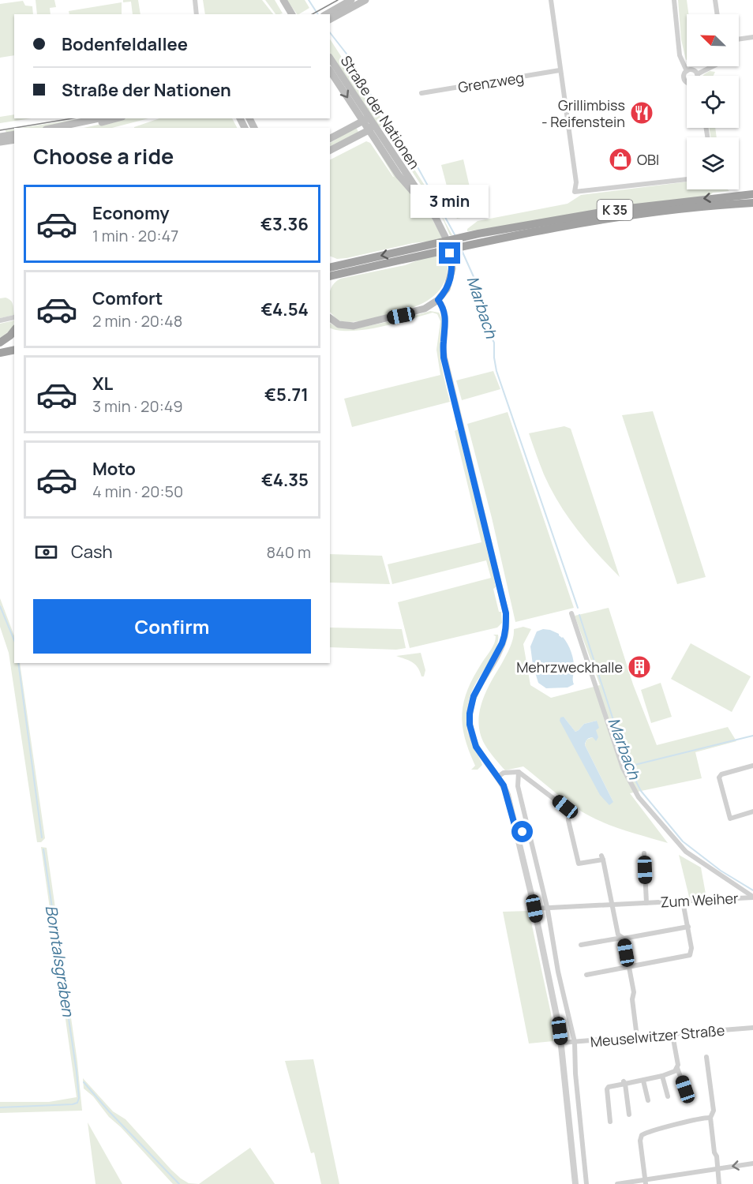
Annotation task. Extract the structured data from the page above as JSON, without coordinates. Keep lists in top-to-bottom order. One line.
{"streets":{"highway":["K 35"],"main road":["Straße der Nationen"],"street":["Grenzweg","Zum Weiher","Meuselwitzer Straße"]},"water":["Marbach","Borntalsgraben"],"places":{"restaurant":["Grillimbiss - Reifenstein"],"shop":["OBI"],"building":["Mehrzweckhalle"]},"north":"top left","page":{"banner":["Bodenfeldallee","Straße der Nationen"],"heading":"Choose a ride","bubble":"3 min","list":[{"name":"Economy","note":"1 min · 20:47","value":"€3.36"},{"name":"Comfort","note":"2 min · 20:48","value":"€4.54"},{"name":"XL","note":"3 min · 20:49","value":"€5.71"},{"name":"Moto","note":"4 min · 20:50","value":"€4.35"}],"pay":["Cash","840 m"],"buttons":"Confirm"}}
